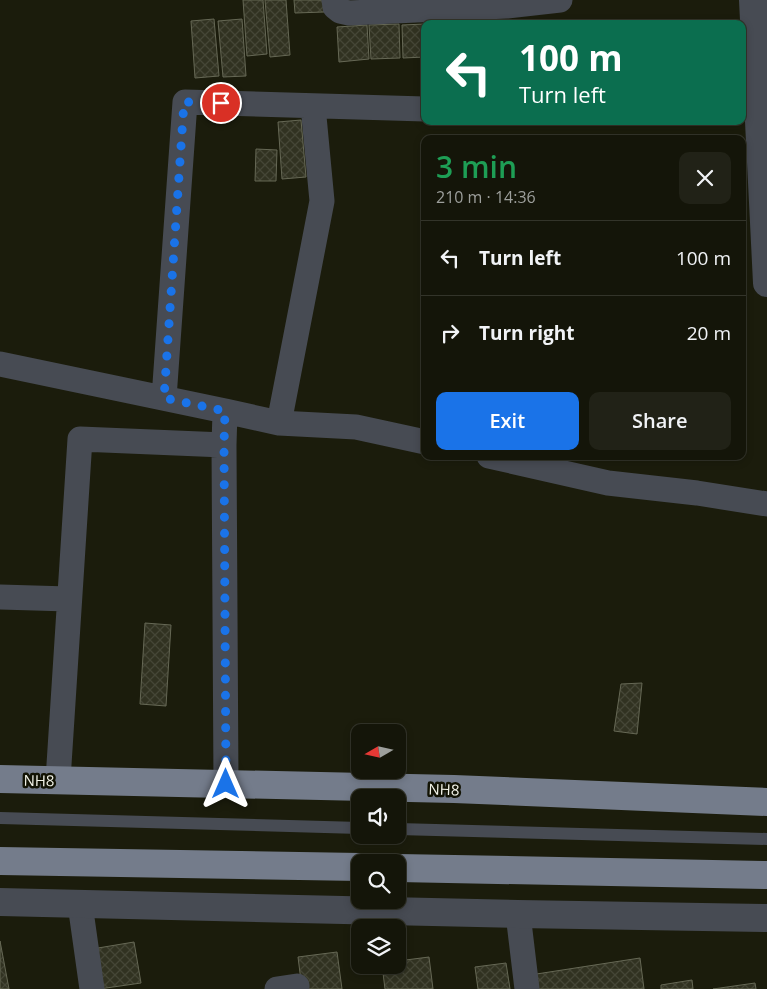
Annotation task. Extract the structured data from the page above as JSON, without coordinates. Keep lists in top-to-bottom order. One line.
{"streets":{"main road":["NH8"]},"north":"left","page":{"turn":["100 m","Turn left"],"heading":["3 min","210 m · 14:36"],"list":[{"name":"Turn left","value":"100 m"},{"name":"Turn right","value":"20 m"}],"buttons":["Exit","Share"]}}
